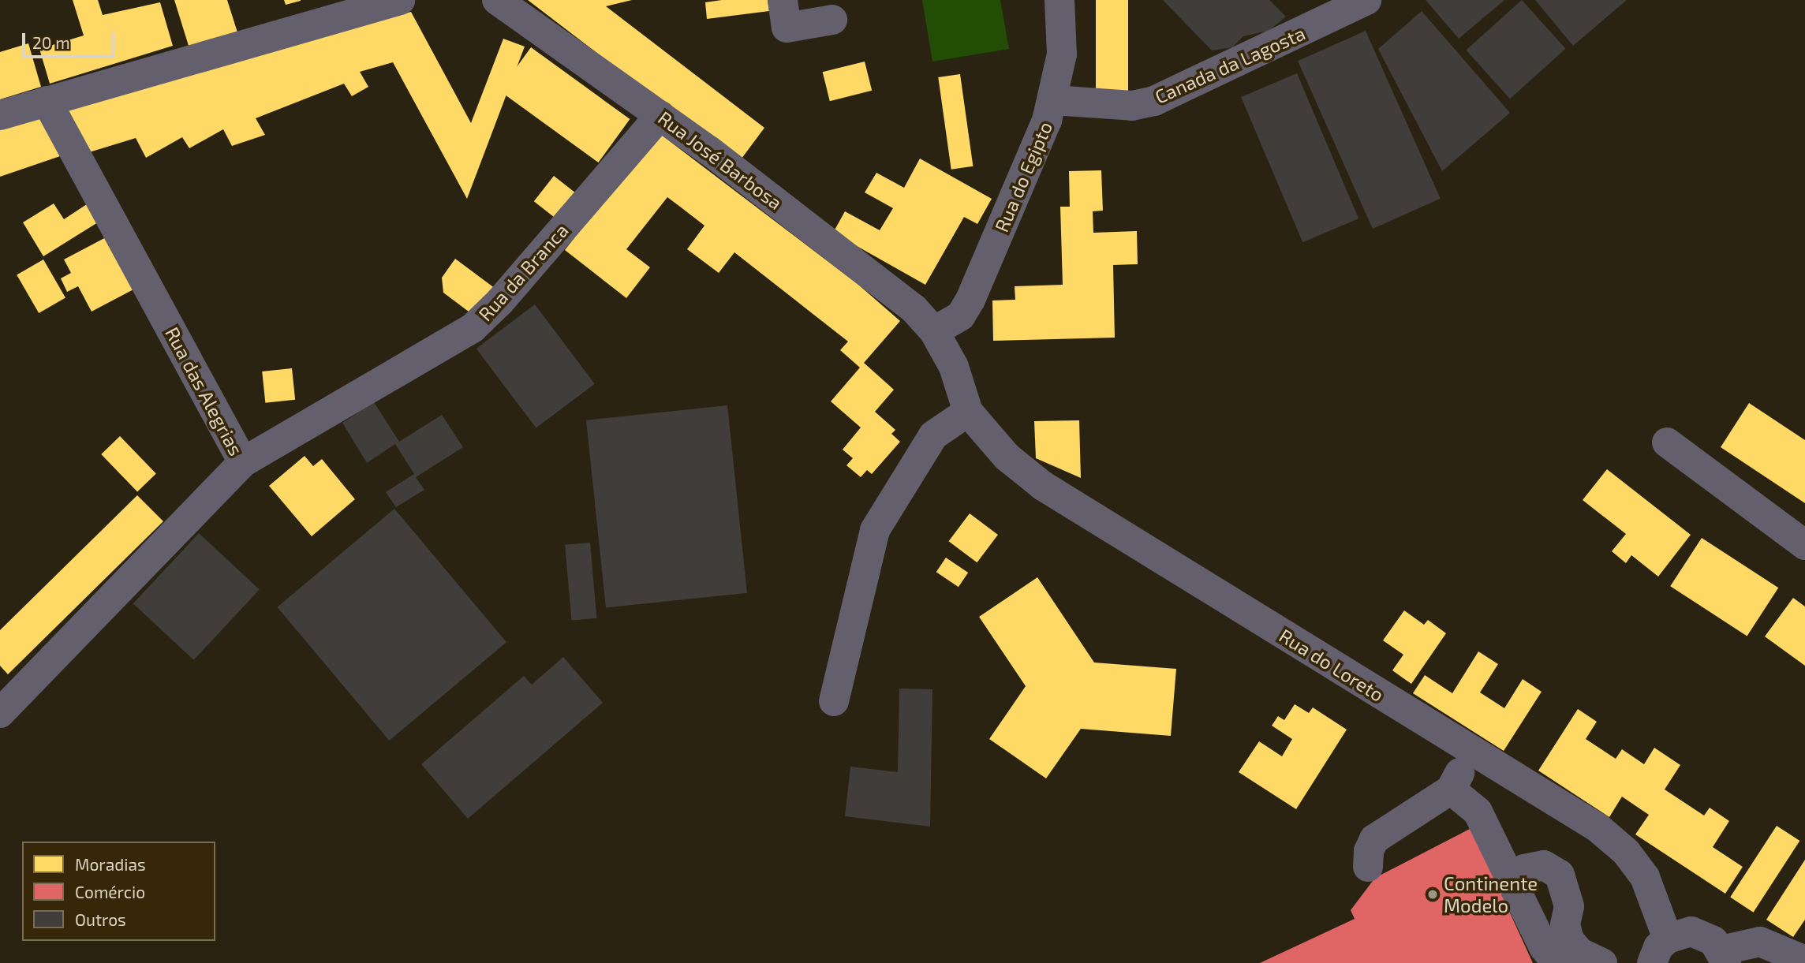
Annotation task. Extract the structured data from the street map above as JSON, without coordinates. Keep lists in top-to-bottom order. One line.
{"streets":{"street":["Canada da Lagosta","Rua José Barbosa","Rua do Egipto","Rua da Branca","Rua das Alegrias","Rua do Loreto"]},"crossings":[["Canada da Lagosta","Rua do Egipto"],["Rua José Barbosa","Rua do Egipto"],["Rua José Barbosa","Rua da Branca"],["Rua José Barbosa","Rua do Loreto"],["Rua da Branca","Rua das Alegrias"]],"places":["Continente Modelo"],"legend":["Moradias","Comércio","Outros"],"scale_bar":"20 m"}
